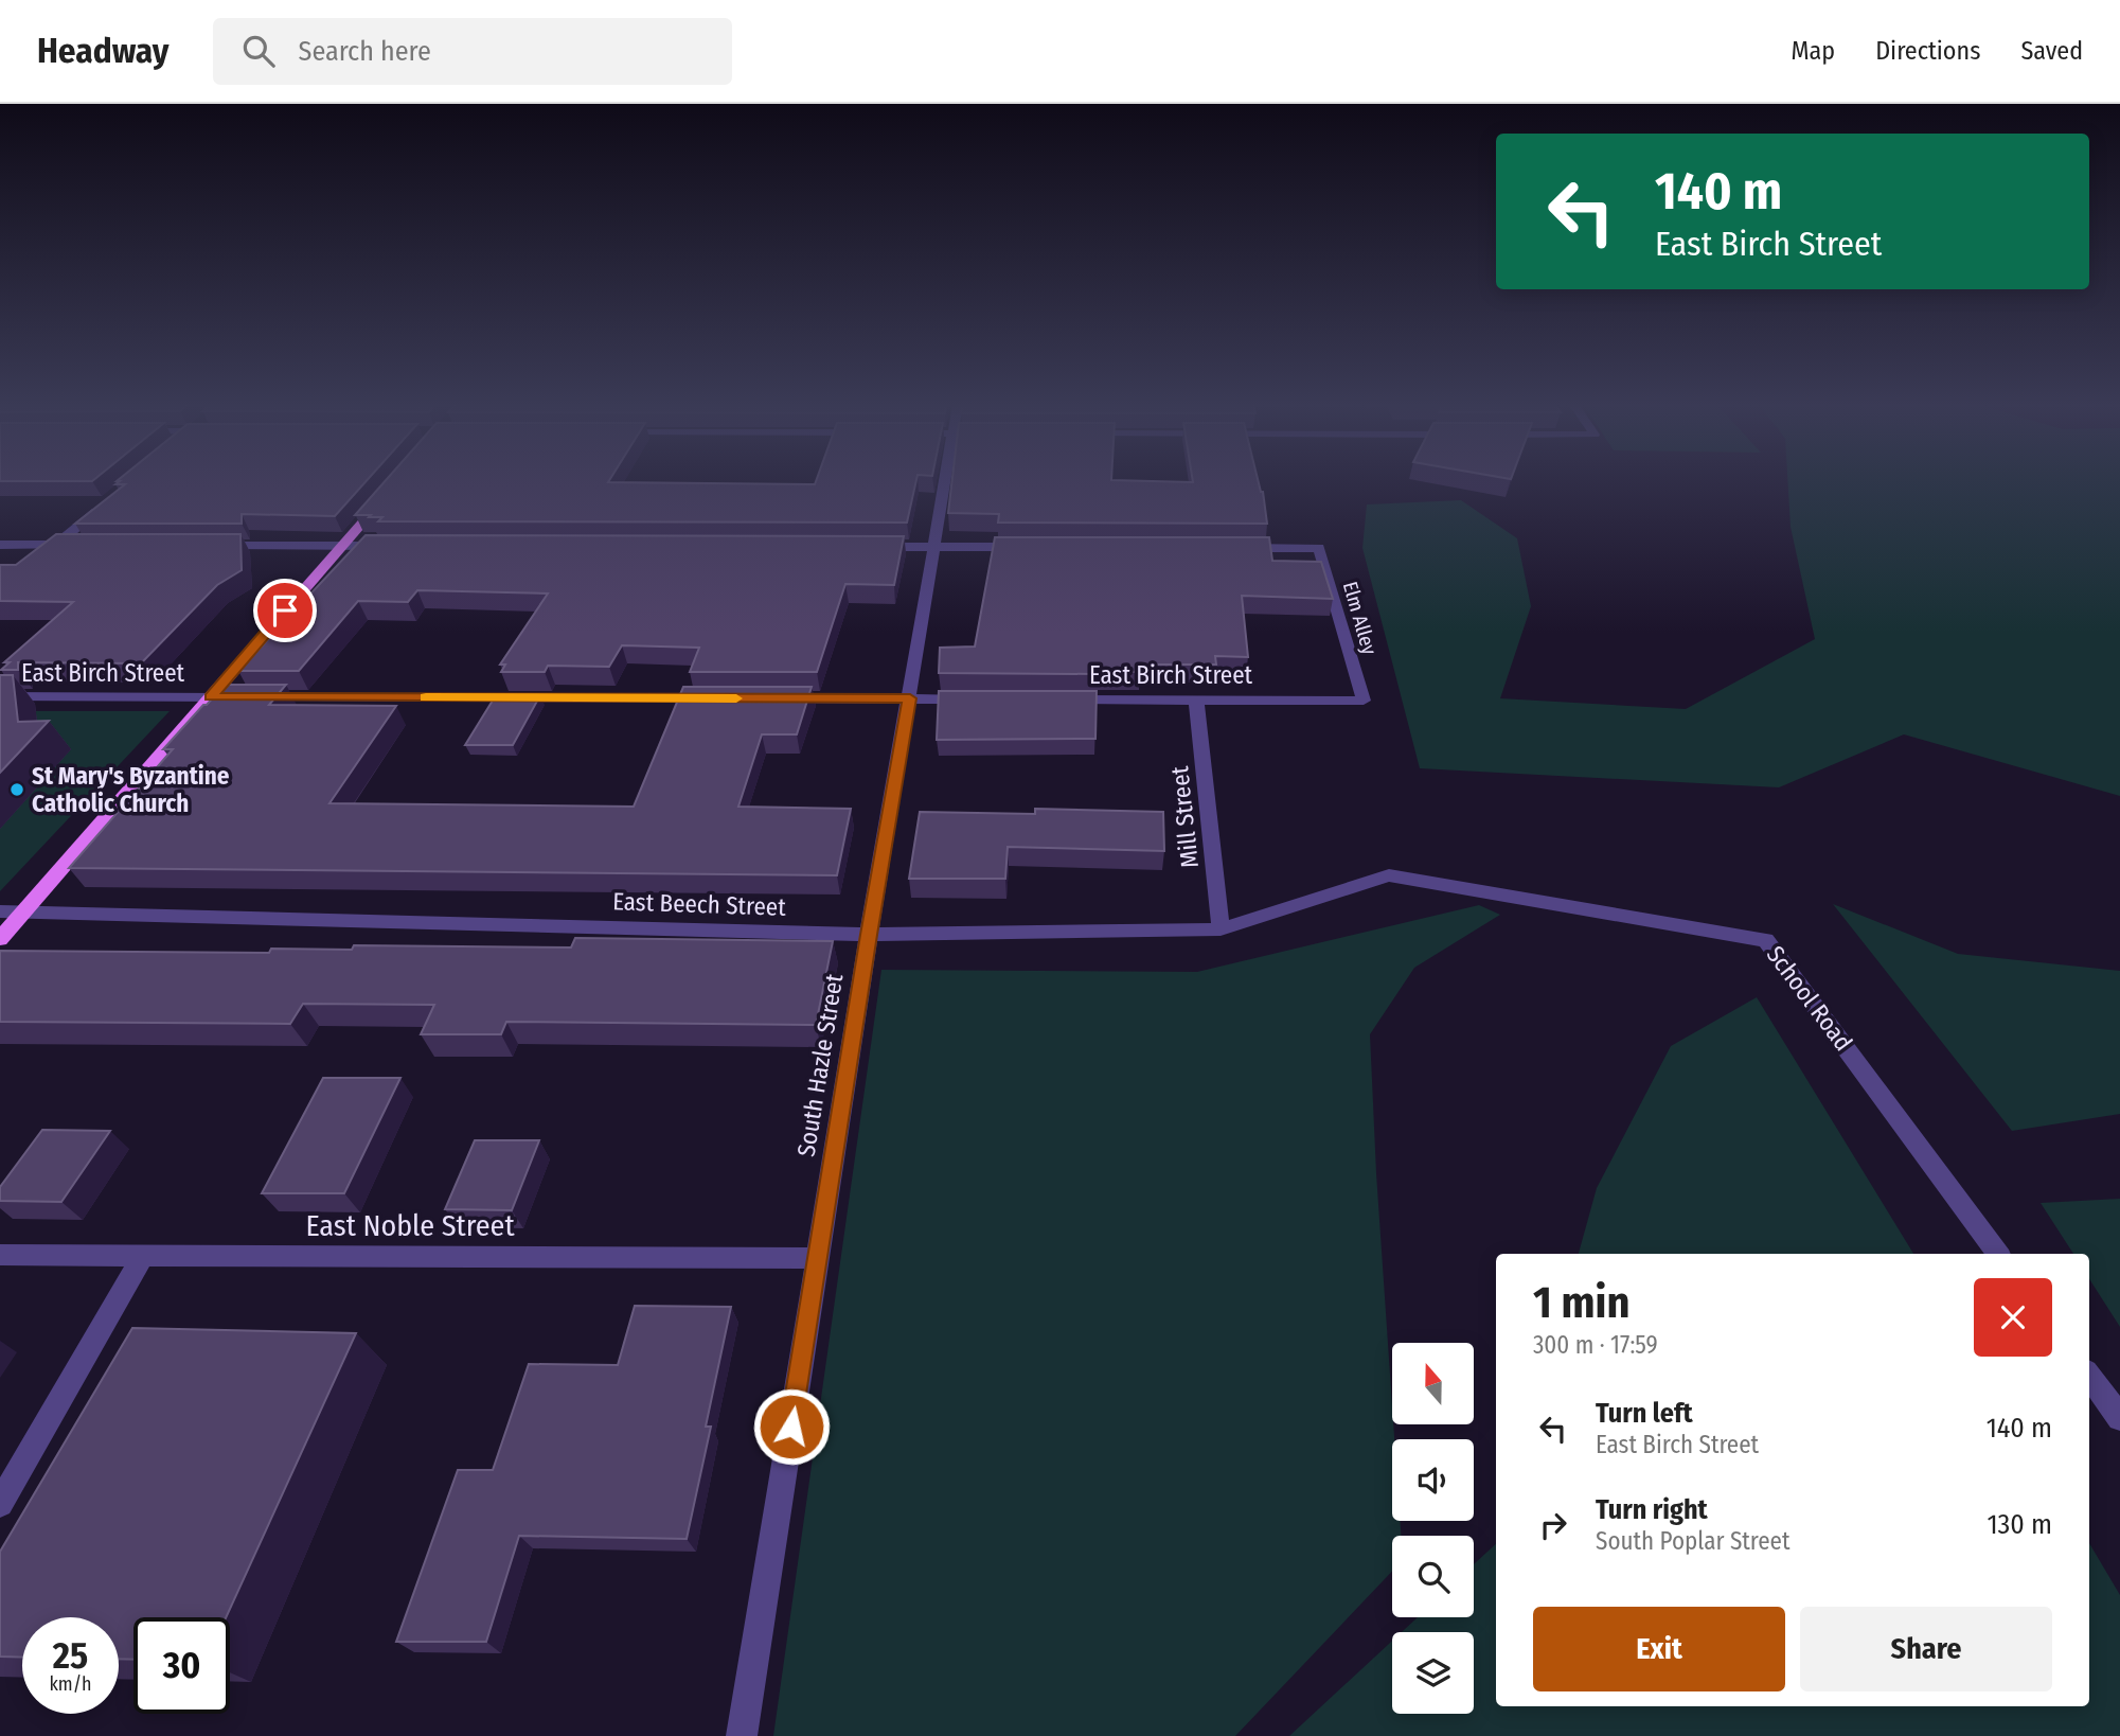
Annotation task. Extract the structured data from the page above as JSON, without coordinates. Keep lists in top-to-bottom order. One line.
{"streets":{"street":["Elm Alley","East Birch Street","Mill Street","East Beech Street","School Road","South Hazle Street","East Noble Street"]},"crossings":[["Elm Alley","East Birch Street"],["East Birch Street","Mill Street"],["Mill Street","East Beech Street"],["East Beech Street","School Road"],["East Beech Street","South Hazle Street"],["South Hazle Street","East Noble Street"]],"places":["St Mary's Byzantine Catholic Church"],"north":"top","page":{"header":"Headway","search":"Search here","nav":["Map","Directions","Saved"],"turn":["140 m","East Birch Street"],"heading":["1 min","300 m · 17:59"],"list":[{"name":"Turn left","note":"East Birch Street","value":"140 m"},{"name":"Turn right","note":"South Poplar Street","value":"130 m"}],"buttons":["Exit","Share"],"speed":"25 km/h","limit":"30"}}
